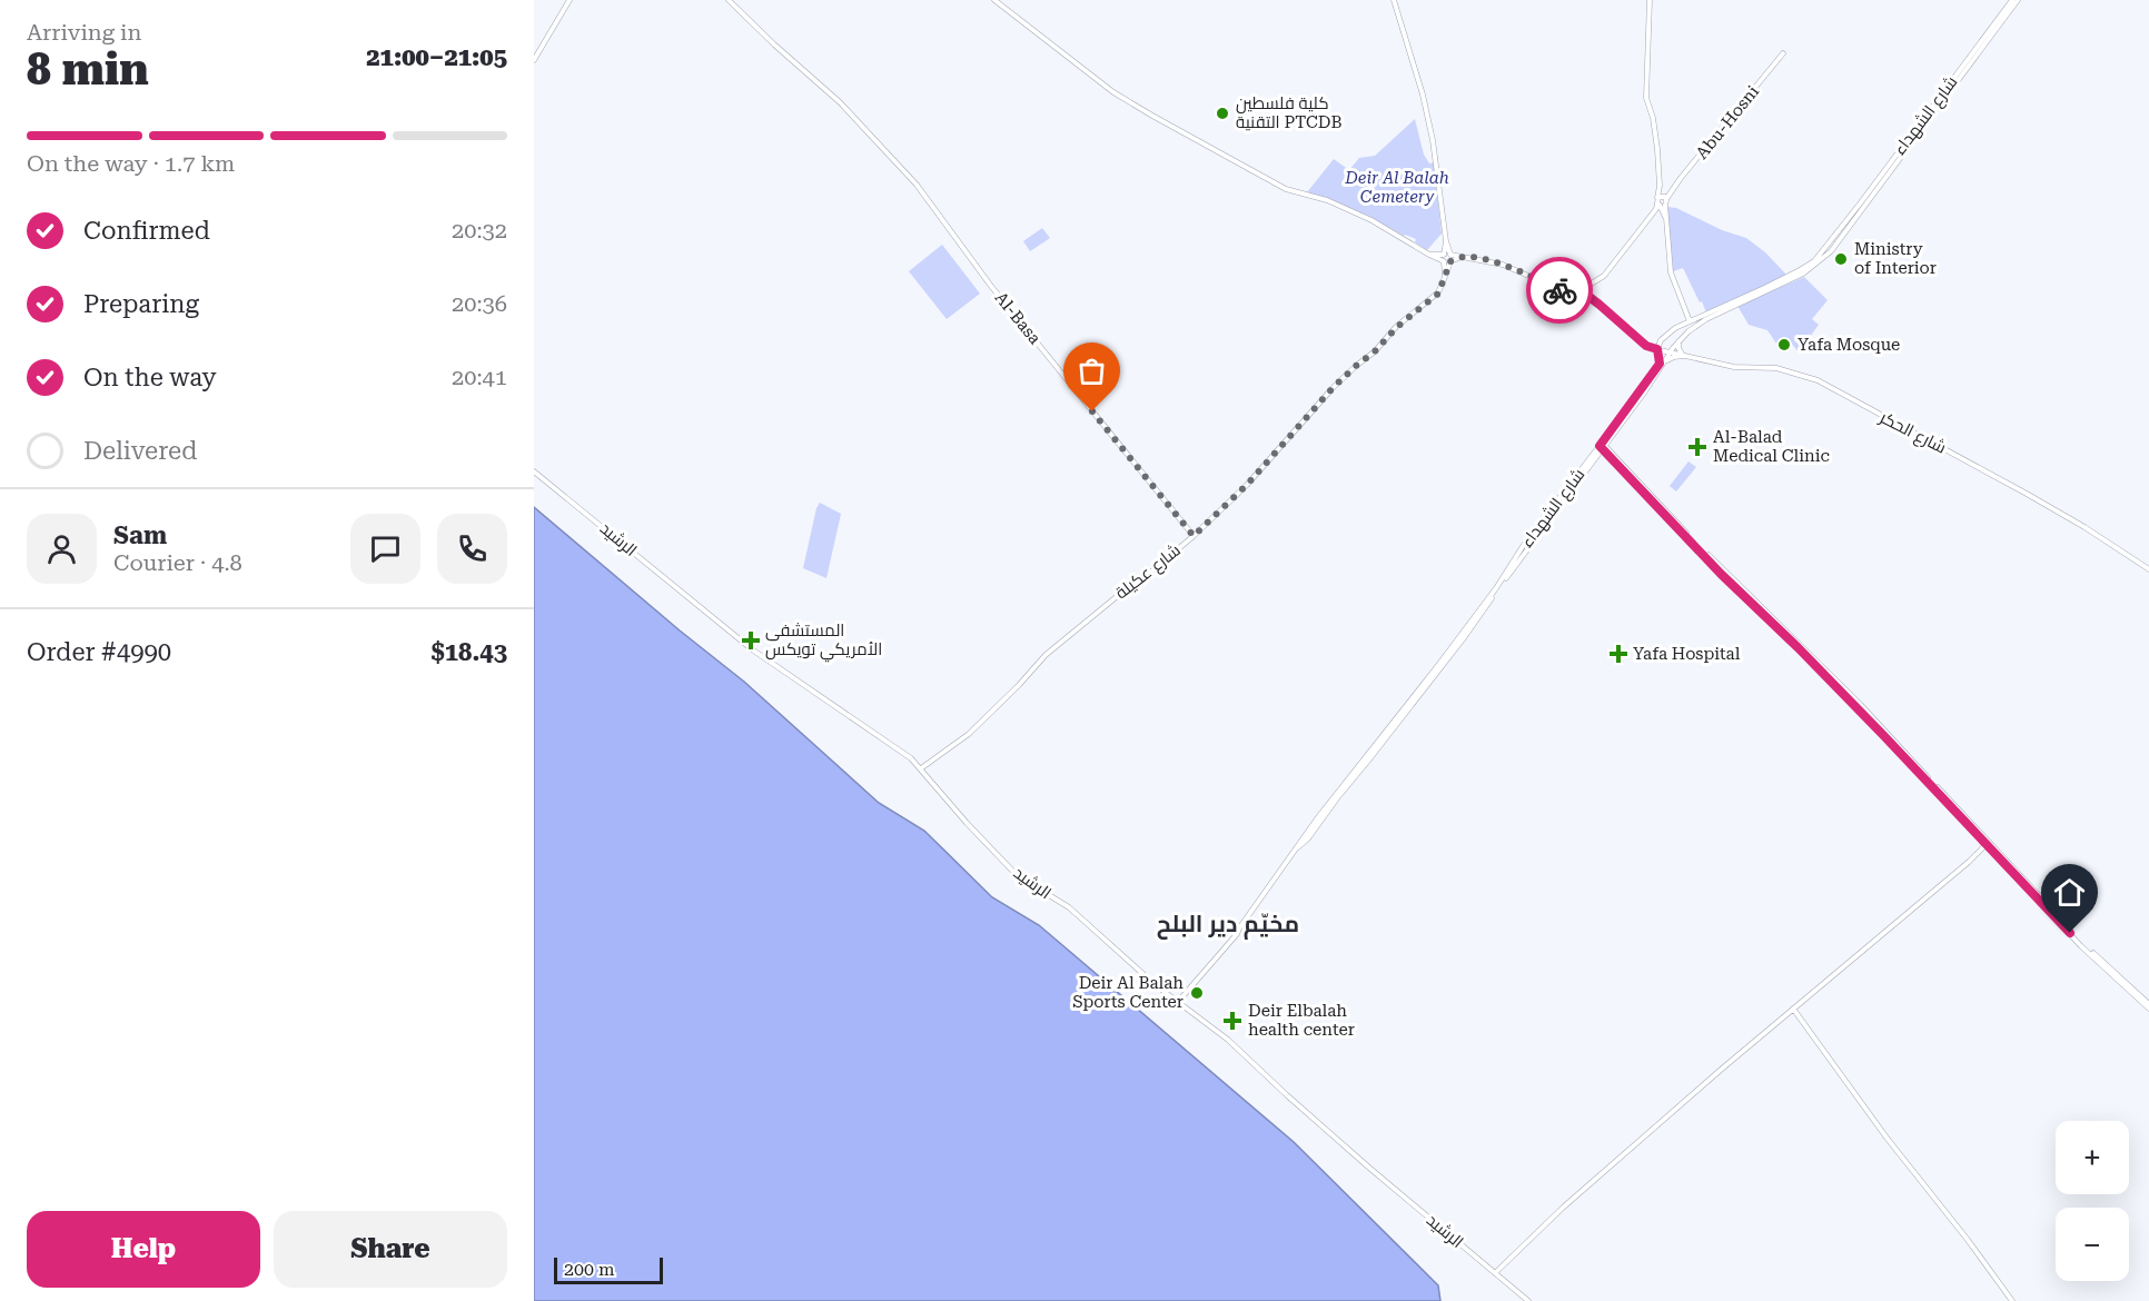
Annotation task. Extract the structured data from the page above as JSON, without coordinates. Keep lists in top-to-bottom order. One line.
{"streets":{"street":["شارع الشهداء","Abu-Hosni","Al-Basa","شارع الحكر","الرشيد","شارع عكيلة"]},"crossings":[["شارع الشهداء","شارع الحكر"],["شارع الشهداء","الرشيد"],["Abu-Hosni","شارع الحكر"],["Al-Basa","شارع عكيلة"],["الرشيد","شارع عكيلة"]],"districts":["مخيّم دير البلح"],"parks":["Deir Al Balah Cemetery"],"places":{"other":["كلية فلسطين التقنية PTCDB","Ministry of Interior","Yafa Mosque","Deir Al Balah Sports Center"],"health":["Al-Balad Medical Clinic","المستشفى الأمريكي تويكس","Yafa Hospital","Deir Elbalah health center"]},"scale_bar":"200 m","page":{"heading":["8 min","Arriving in","21:00–21:05"],"panel":["Sam","Courier · 4.8","Order #4990","$18.43"],"bar":"On the way · 1.7 km","list":[["Confirmed","20:32"],["Preparing","20:36"],["On the way","20:41"],"Delivered"],"map_buttons":["+","−"],"buttons":["Help","Share"],"scale":"200 m"}}
